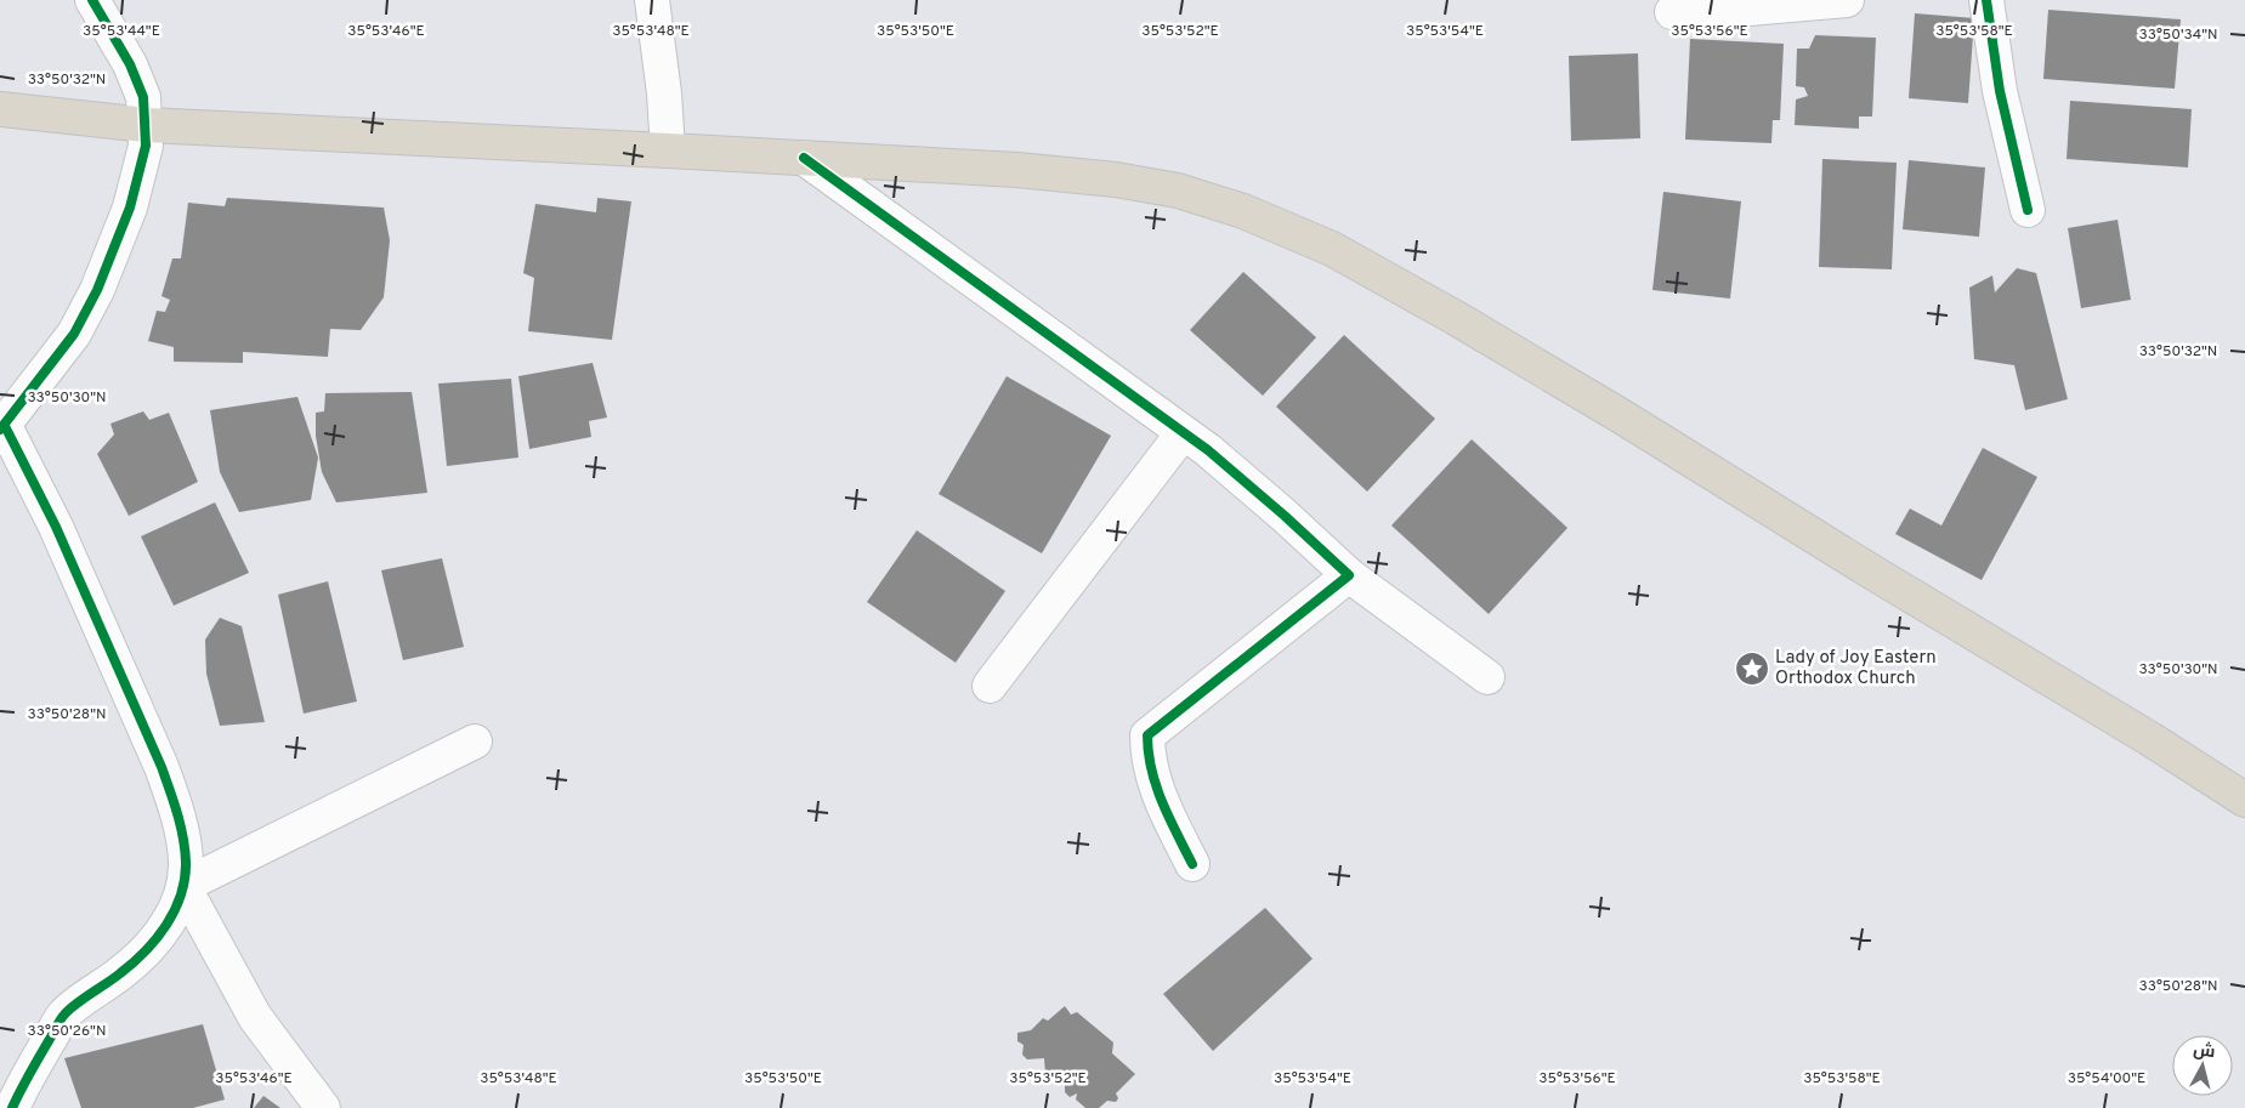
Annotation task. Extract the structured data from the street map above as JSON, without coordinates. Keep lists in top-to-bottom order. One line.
{"places":{"place":["Lady of Joy Eastern Orthodox Church"]},"north":"top","coordinates":["35°53'44\"E","35°53'46\"E","35°53'48\"E","35°53'50\"E","35°53'52\"E","35°53'54\"E","35°53'56\"E","35°53'58\"E","33°50'34\"N","33°50'32\"N","33°50'30\"N","33°50'28\"N","33°50'26\"N","35°54'00\"E"]}
